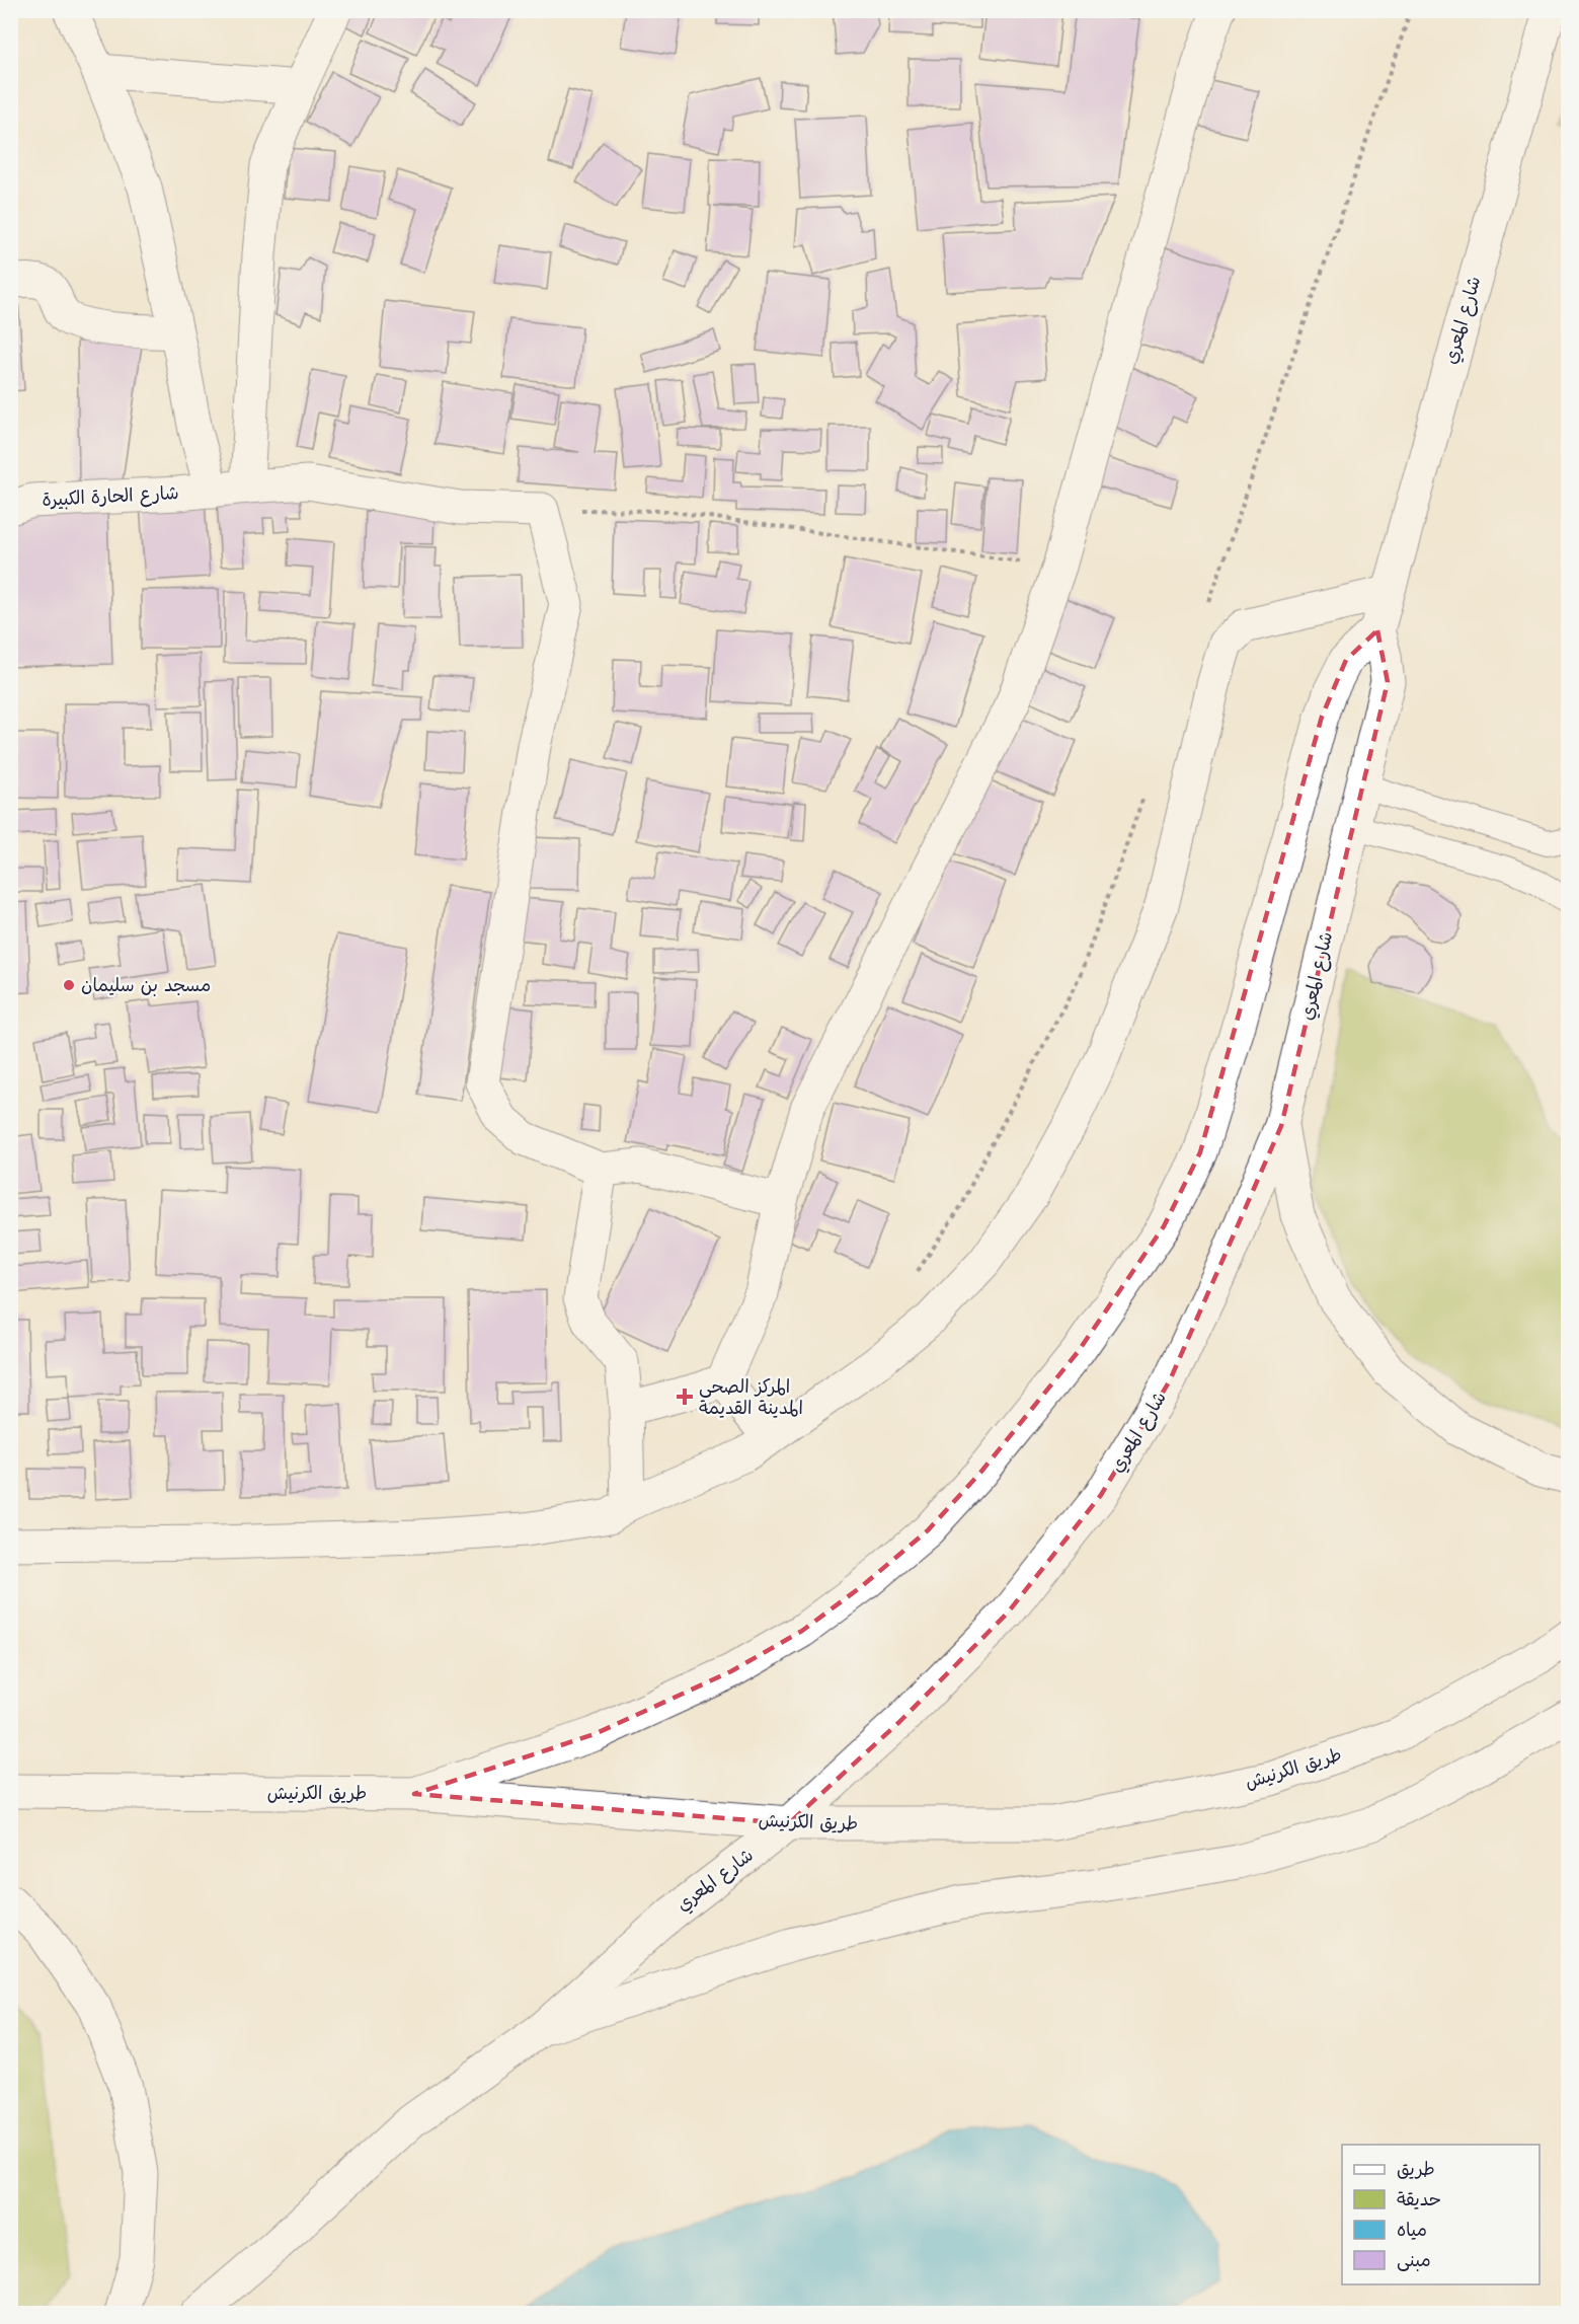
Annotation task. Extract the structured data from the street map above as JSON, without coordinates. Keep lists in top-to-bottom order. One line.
{"streets":{"main road":["شارع المعري","شارع الحارة الكبيرة","طريق الكرنيش"]},"crossings":[["شارع المعري","طريق الكرنيش"]],"places":{"other":["مسجد بن سليمان"],"health":["المركز الصحي المدينة القديمة"]},"legend":["طريق","حديقة","مياه","مبنى"]}
